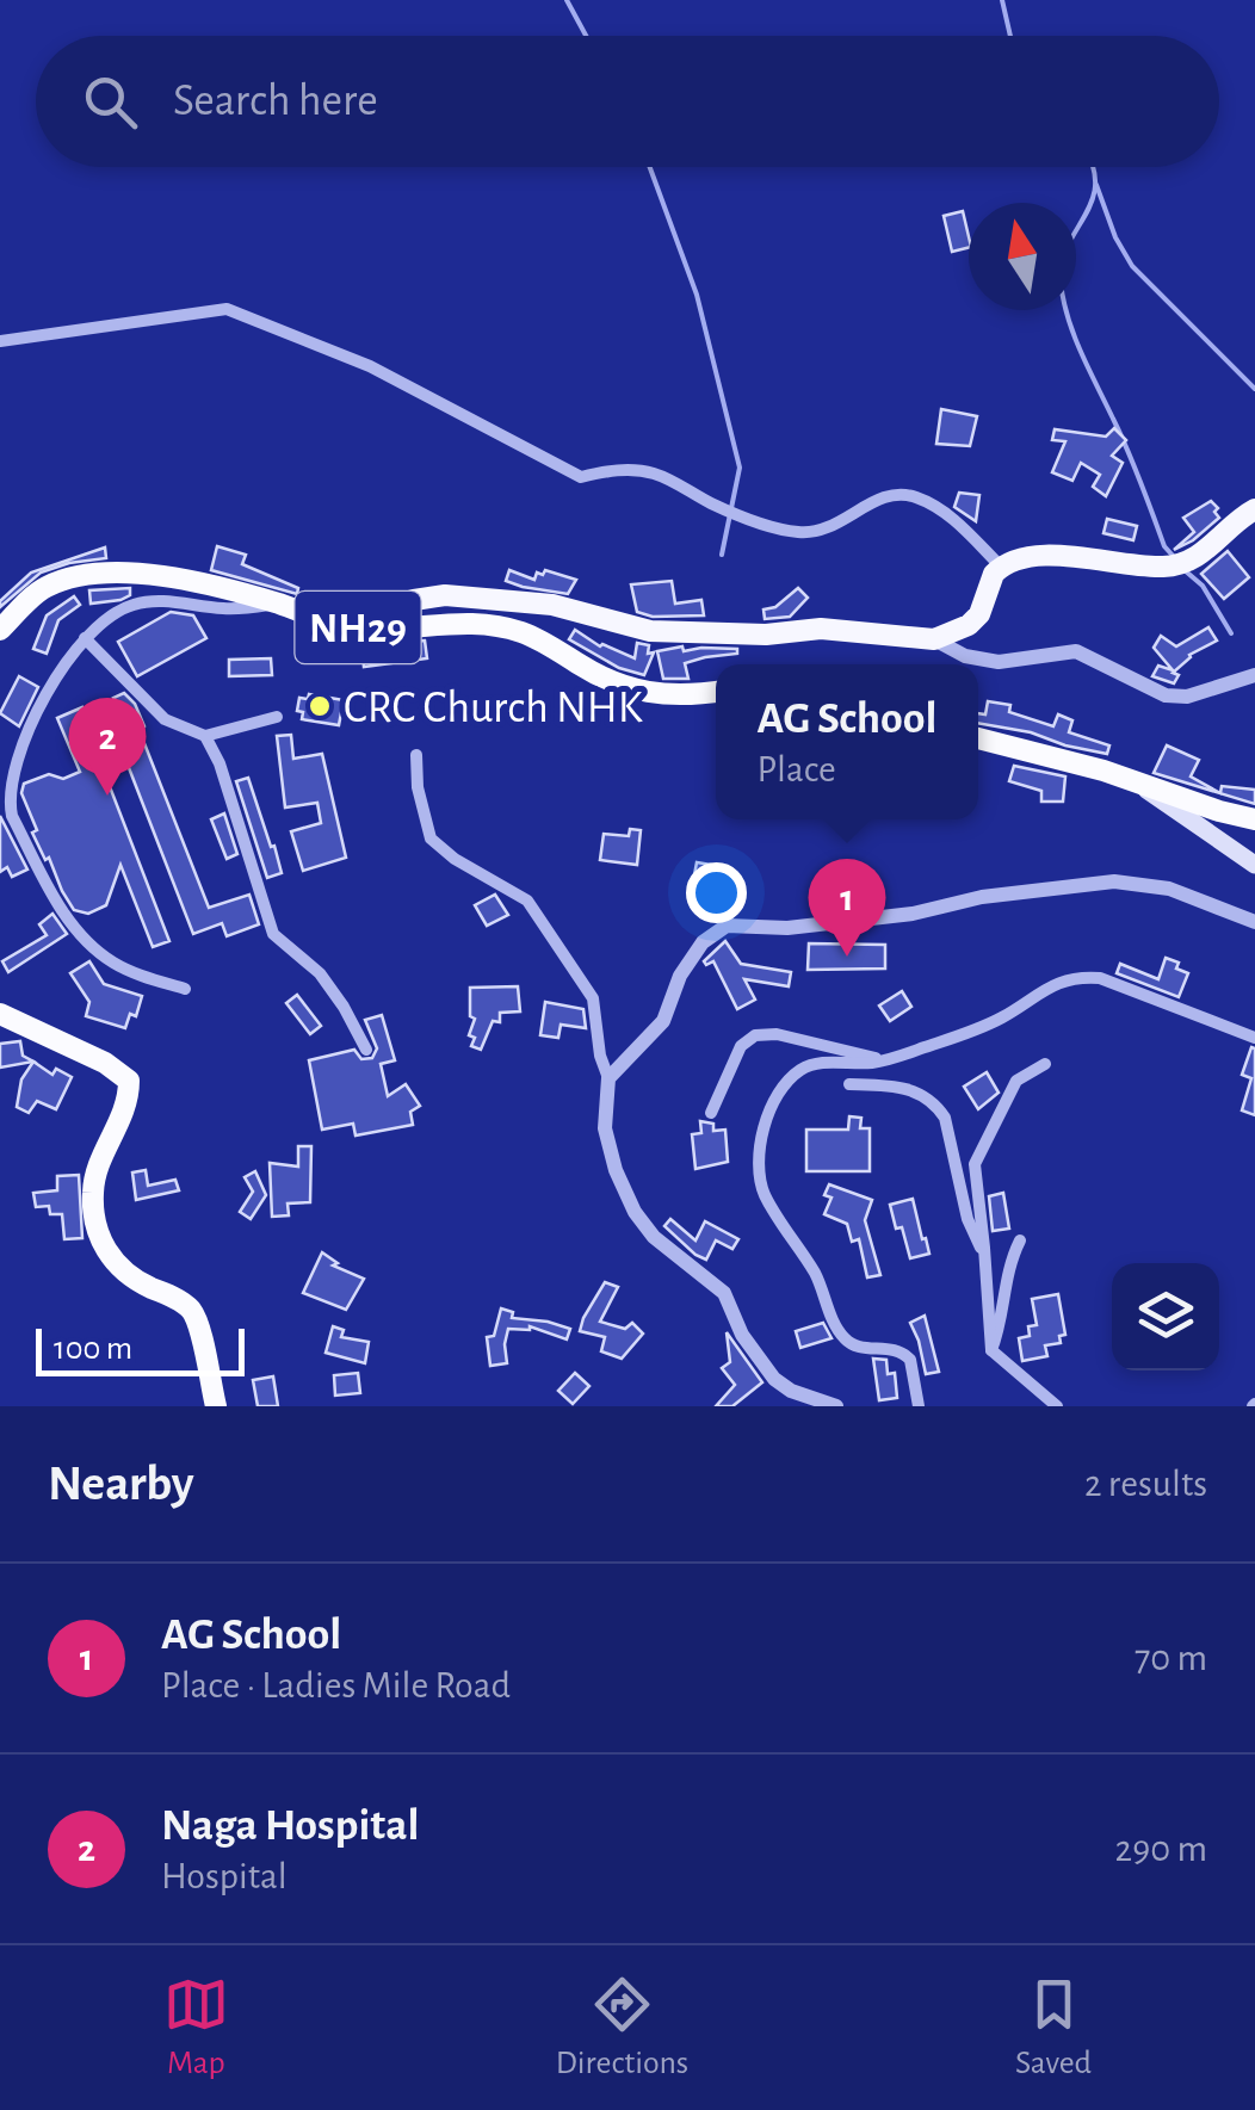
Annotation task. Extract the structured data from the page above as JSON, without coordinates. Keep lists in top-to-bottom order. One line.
{"streets":{"highway":["NH29"]},"places":["CRC Church NHK"],"scale_bar":"100 m","north":"top","page":{"search":"Search here","popup":["AG School","Place"],"pins":["2","1"],"scale":"100 m","heading":["Nearby","2 results"],"list":[{"mark":"1","name":"AG School","note":"Place · Ladies Mile Road","value":"70 m"},{"mark":"2","name":"Naga Hospital","note":"Hospital","value":"290 m"}],"nav":["Map","Directions","Saved"]}}
